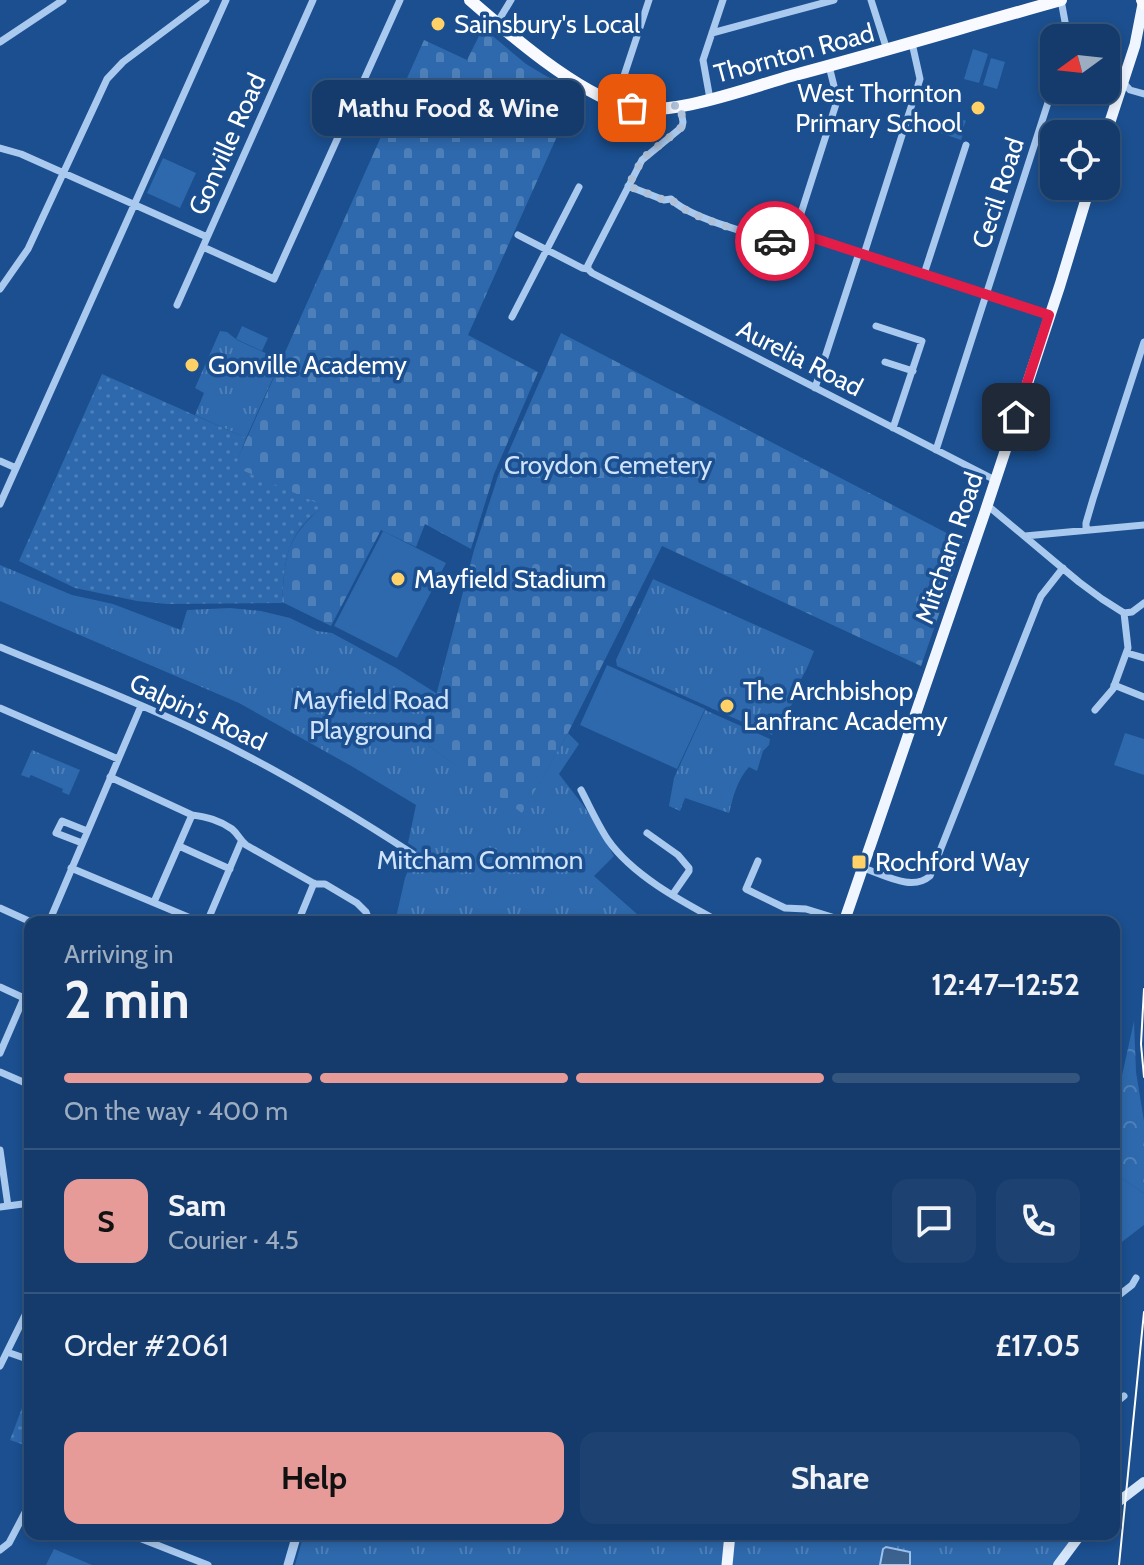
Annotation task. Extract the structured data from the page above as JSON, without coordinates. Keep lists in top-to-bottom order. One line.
{"streets":{"highway":["Thornton Road"],"main road":["Mitcham Road"],"street":["Gonville Road","Cecil Road","Aurelia Road","Galpin's Road"]},"crossings":[["Cecil Road","Aurelia Road"],["Aurelia Road","Mitcham Road"]],"parks":["Croydon Cemetery","Mayfield Road Playground","Mitcham Common"],"places":{"other":["Sainsbury's Local","Mathu Food & Wine","West Thornton Primary School","Gonville Academy","Mayfield Stadium","The Archbishop Lanfranc Academy"],"transit":["Rochford Way"]},"north":"left","page":{"bubble":"Mathu Food & Wine","heading":["2 min","Arriving in","12:47–12:52"],"panel":["Sam","Courier · 4.5","Order #2061","£17.05"],"bar":"On the way · 400 m","round":"S","buttons":["Help","Share"]}}
